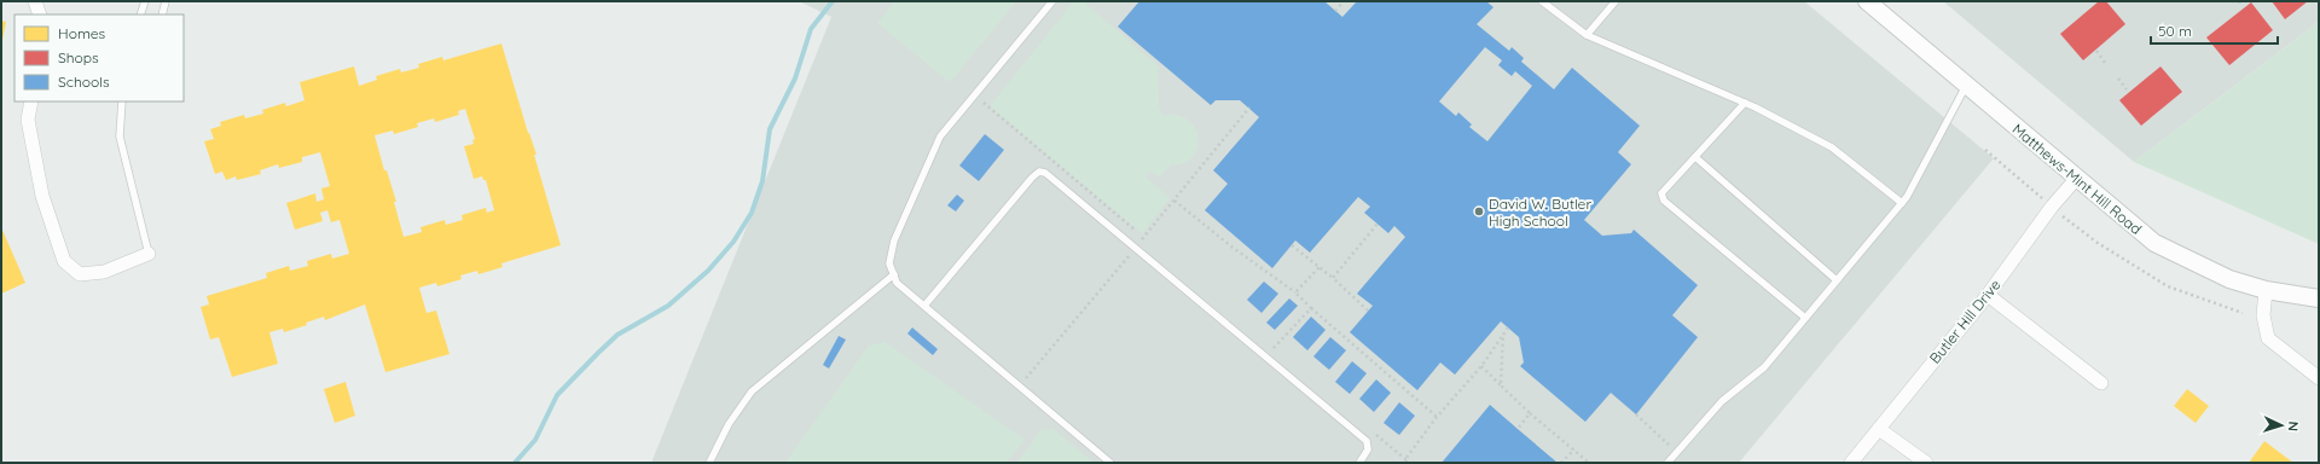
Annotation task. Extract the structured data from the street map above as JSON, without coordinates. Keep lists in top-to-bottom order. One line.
{"streets":{"street":["Matthews-Mint Hill Road","Butler Hill Drive"]},"crossings":[["Matthews-Mint Hill Road","Butler Hill Drive"]],"places":["David W. Butler High School"],"legend":["Homes","Shops","Schools"],"scale_bar":"50 m","north":"right"}
